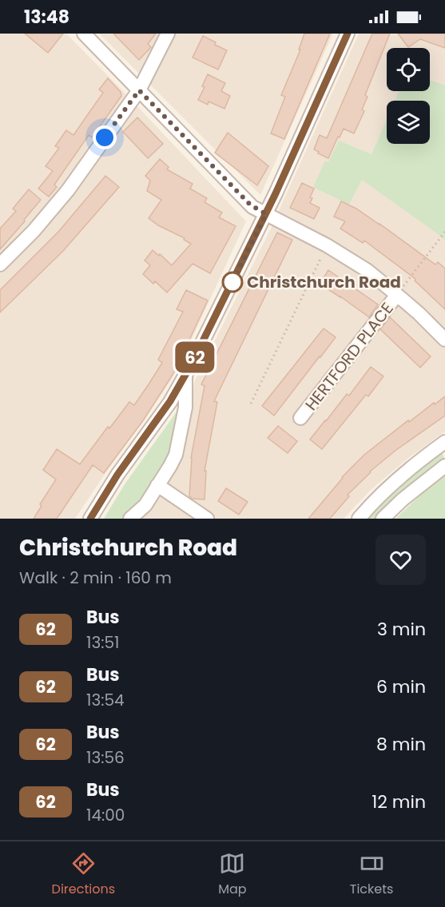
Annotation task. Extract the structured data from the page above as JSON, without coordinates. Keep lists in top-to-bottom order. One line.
{"streets":{"street":["HERTFORD PLACE"]},"places":["Christchurch Road"],"lines":["bus line 62"],"page":{"status":"13:48","on_map":"62","heading":["Christchurch Road","Walk · 2 min · 160 m"],"list":[{"mark":"62","name":"Bus","note":"13:51","value":"3 min"},{"mark":"62","name":"Bus","note":"13:54","value":"6 min"},{"mark":"62","name":"Bus","note":"13:56","value":"8 min"},{"mark":"62","name":"Bus","note":"14:00","value":"12 min"}],"tabs":["Directions","Map","Tickets"]}}
